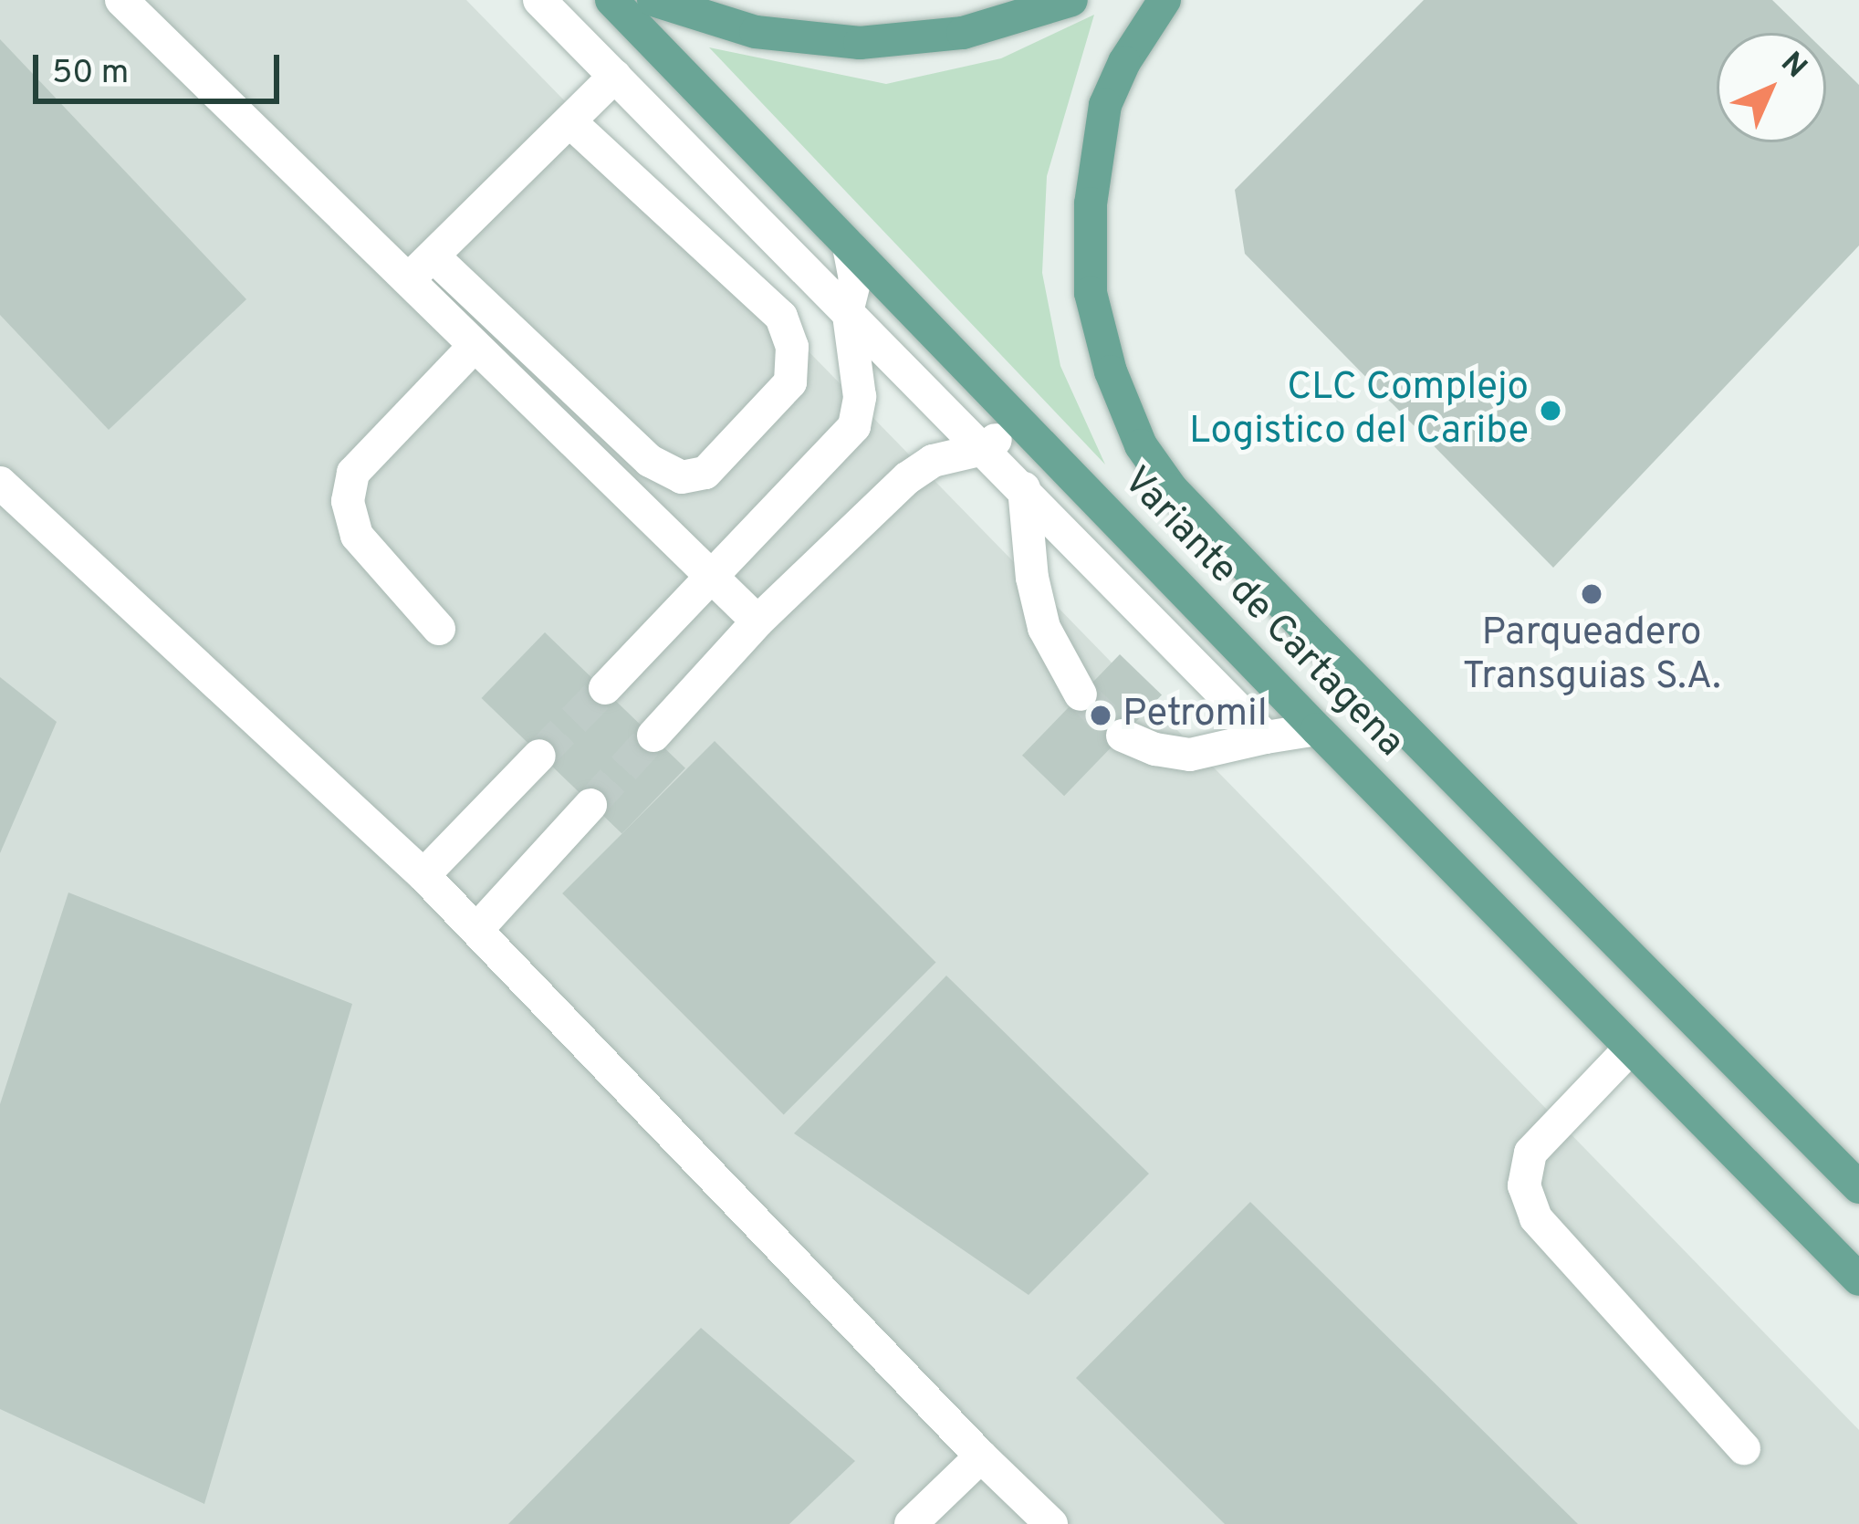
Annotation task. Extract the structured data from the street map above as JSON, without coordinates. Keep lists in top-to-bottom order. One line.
{"streets":{"main road":["Variante de Cartagena"]},"places":["CLC Complejo Logistico del Caribe","Parqueadero Transguias S.A.","Petromil"],"scale_bar":"50 m","north":"top right"}
